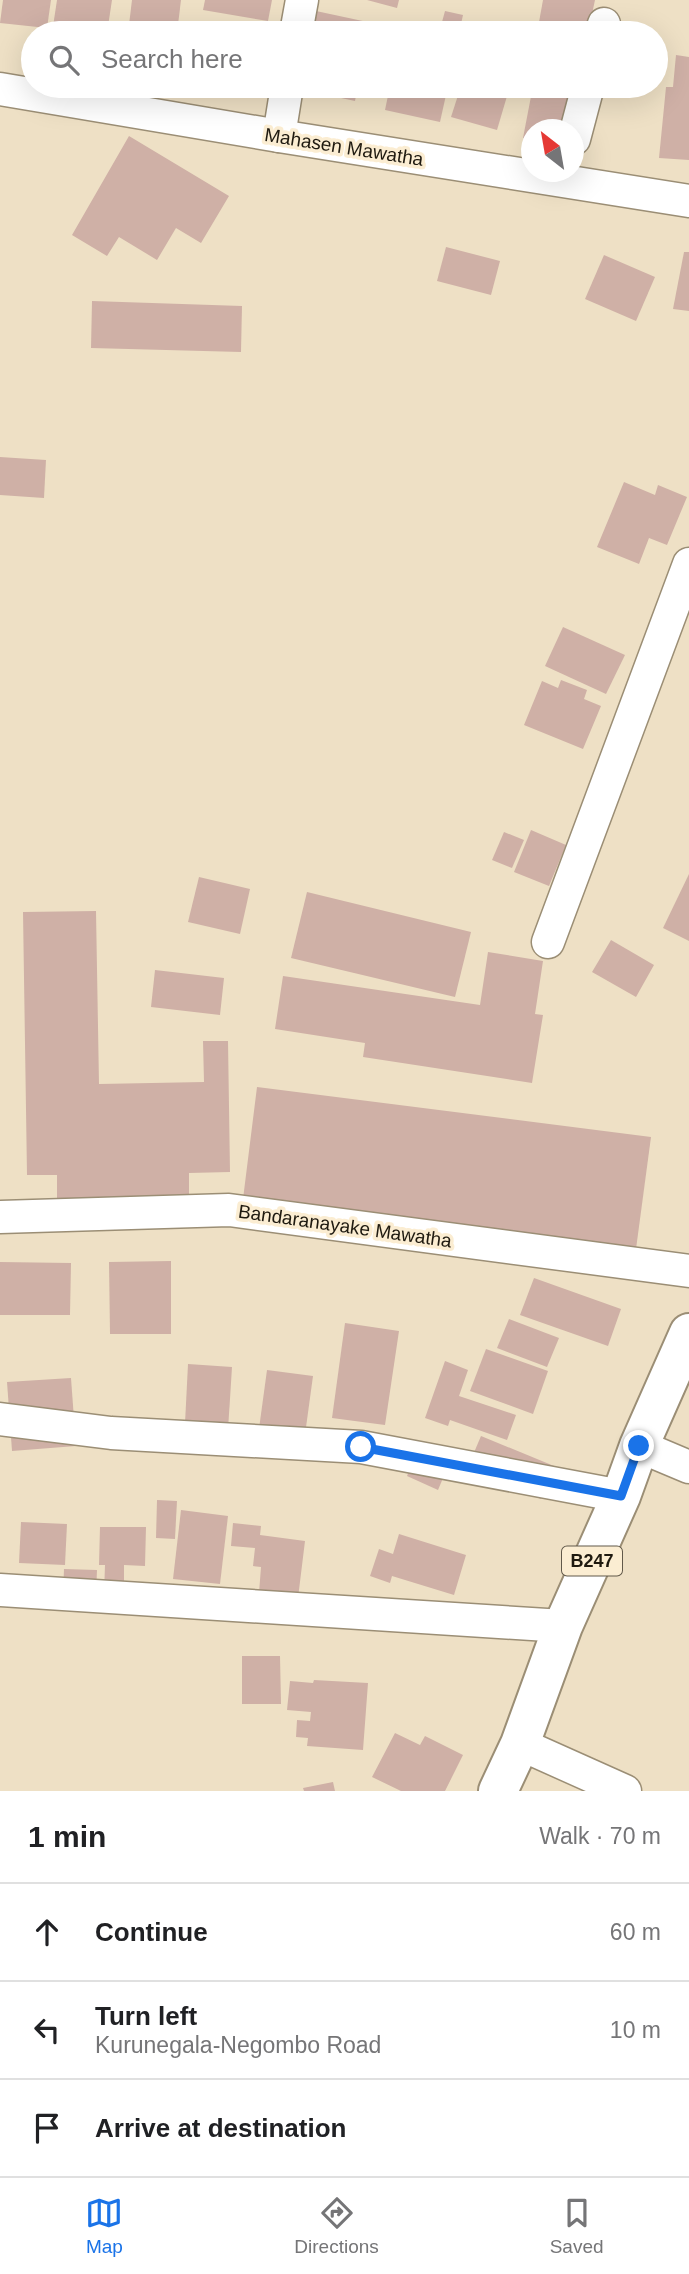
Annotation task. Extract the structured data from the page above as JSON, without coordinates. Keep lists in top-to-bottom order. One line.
{"streets":{"main road":["B247"],"street":["Mahasen Mawatha","Bandaranayake Mawatha"]},"north":"top left","page":{"search":"Search here","heading":["1 min","Walk · 70 m"],"list":[["Continue","60 m"],["Turn left","Kurunegala-Negombo Road","10 m"],"Arrive at destination"],"nav":["Map","Directions","Saved"]}}
